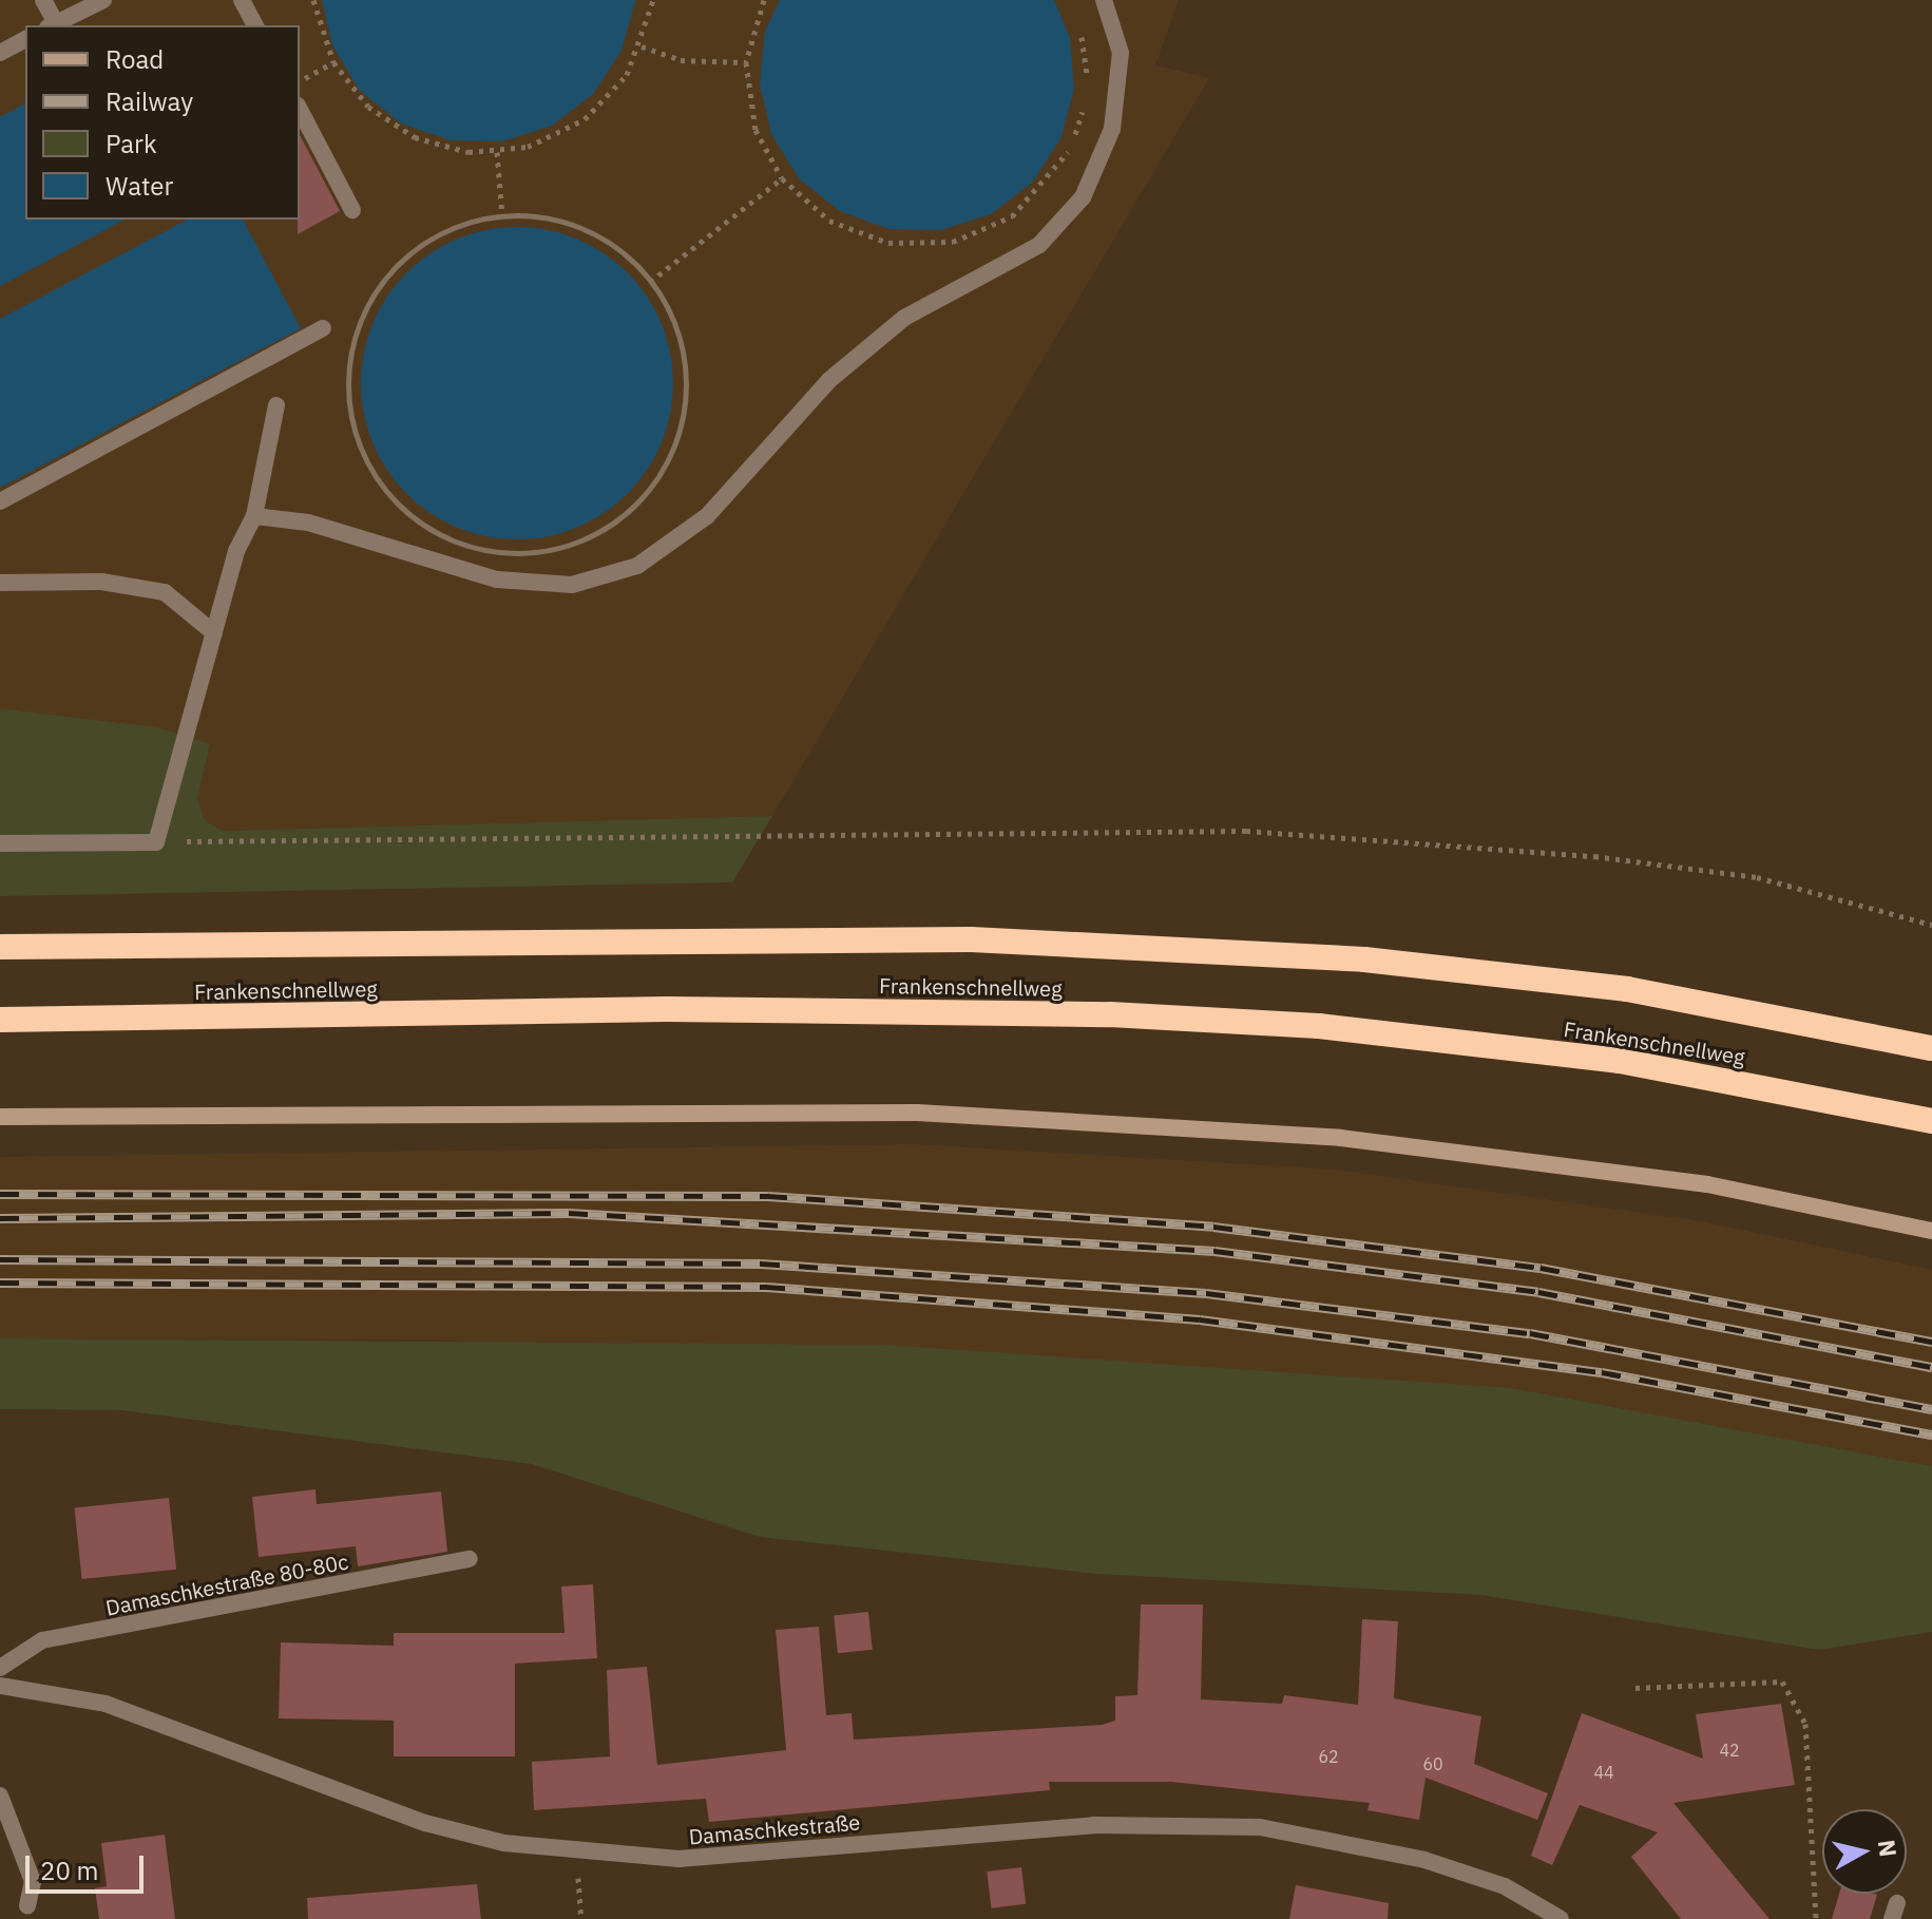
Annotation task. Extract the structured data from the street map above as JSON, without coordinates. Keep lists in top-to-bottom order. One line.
{"streets":{"highway":["Frankenschnellweg"],"street":["Damaschkestraße 80-80c","Damaschkestraße"]},"house_numbers":["42","62","60","44"],"legend":["Road","Railway","Park","Water"],"scale_bar":"20 m","north":"right"}
